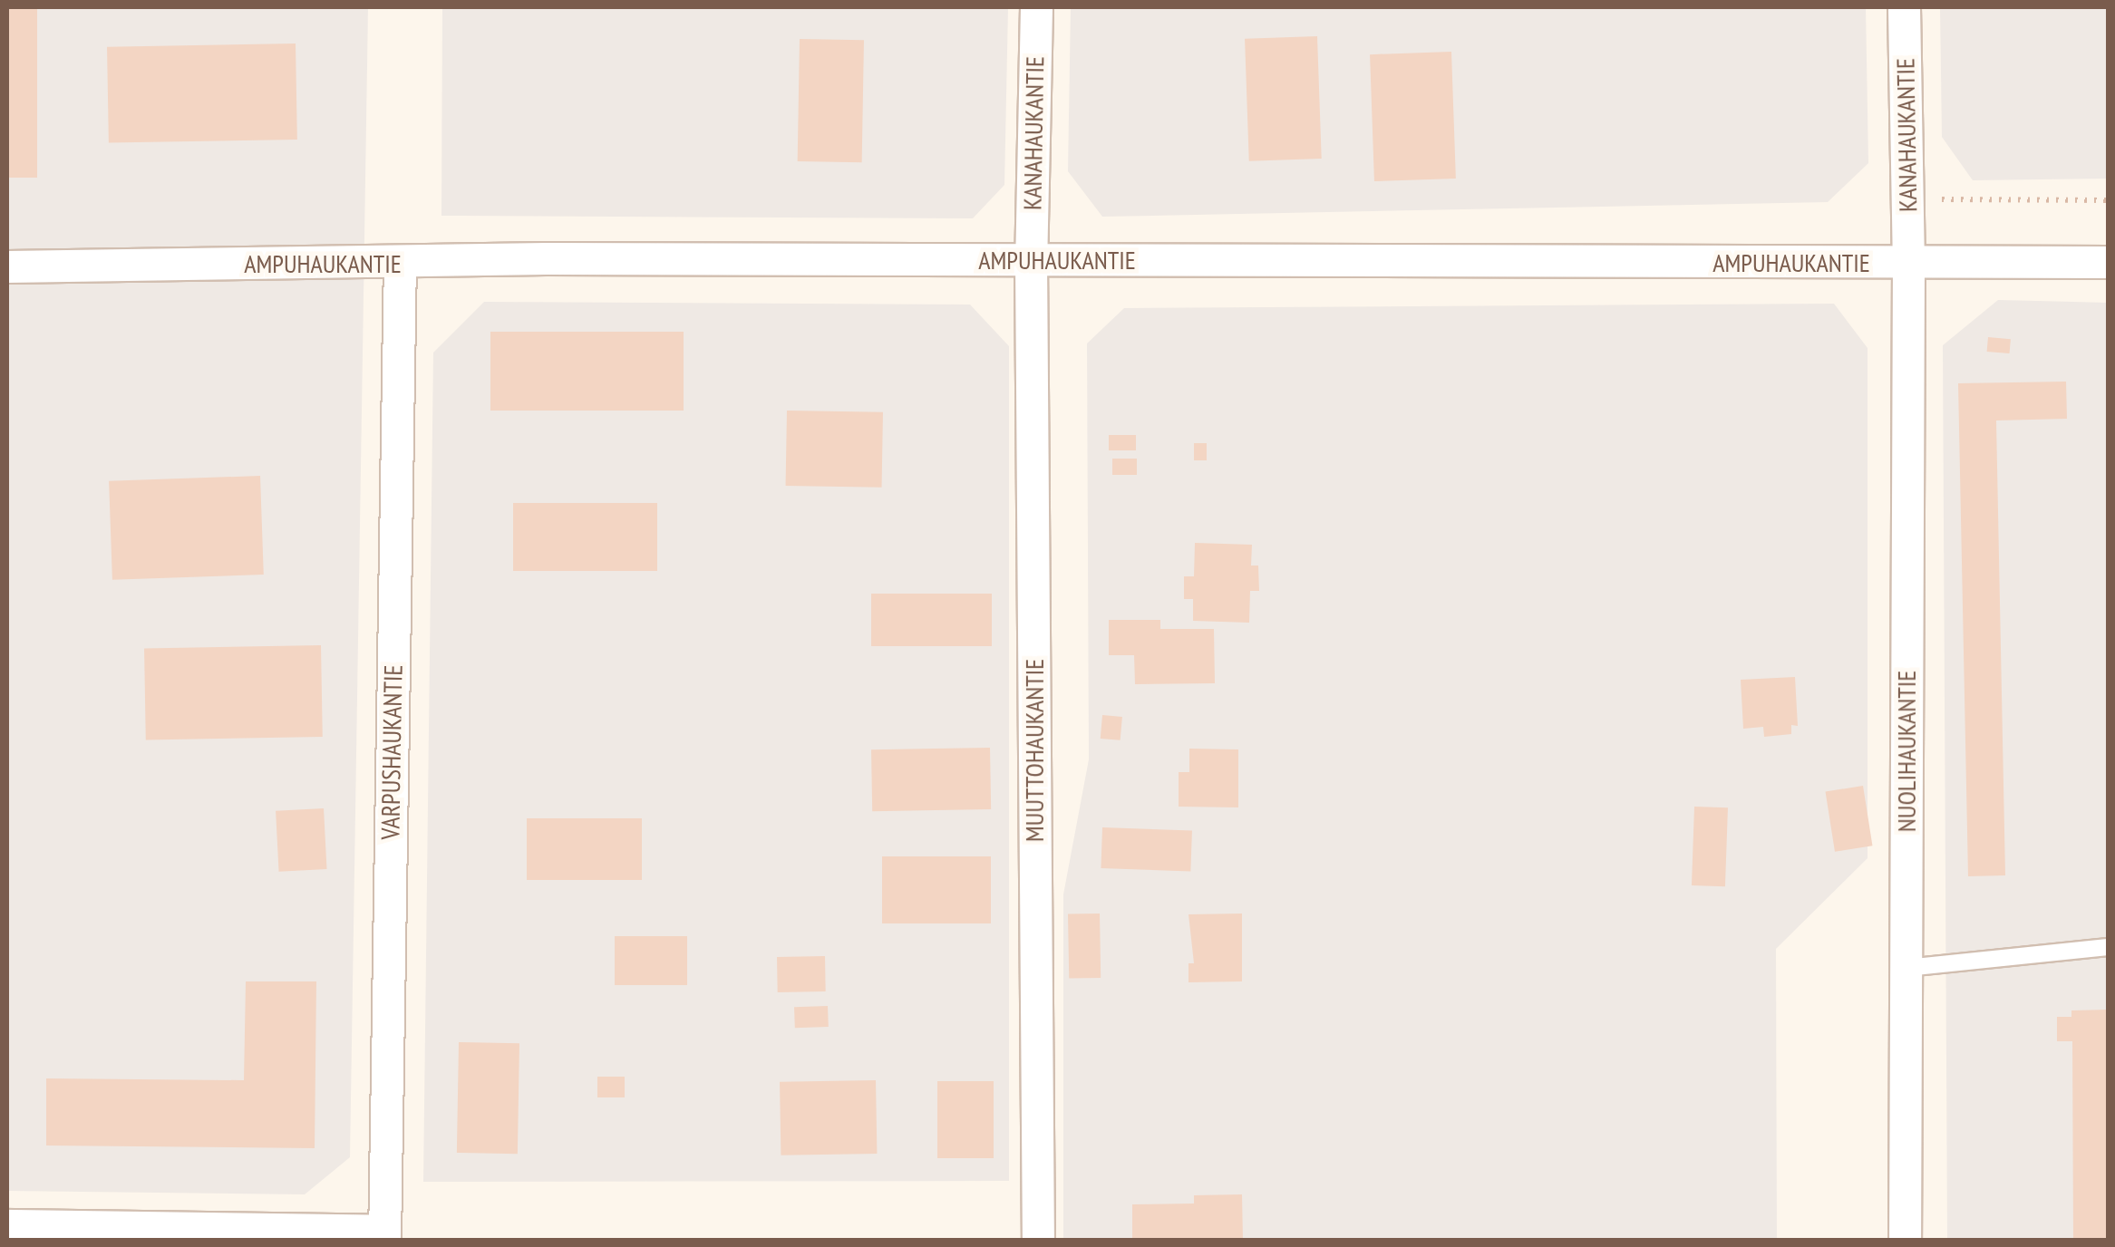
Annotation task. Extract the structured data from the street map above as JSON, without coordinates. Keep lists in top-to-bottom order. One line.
{"streets":{"street":["KANAHAUKANTIE","AMPUHAUKANTIE","MUUTTOHAUKANTIE","NUOLIHAUKANTIE","VARPUSHAUKANTIE"]},"crossings":[["KANAHAUKANTIE","AMPUHAUKANTIE"],["KANAHAUKANTIE","MUUTTOHAUKANTIE"],["KANAHAUKANTIE","NUOLIHAUKANTIE"],["AMPUHAUKANTIE","MUUTTOHAUKANTIE"],["AMPUHAUKANTIE","NUOLIHAUKANTIE"],["AMPUHAUKANTIE","VARPUSHAUKANTIE"]]}
